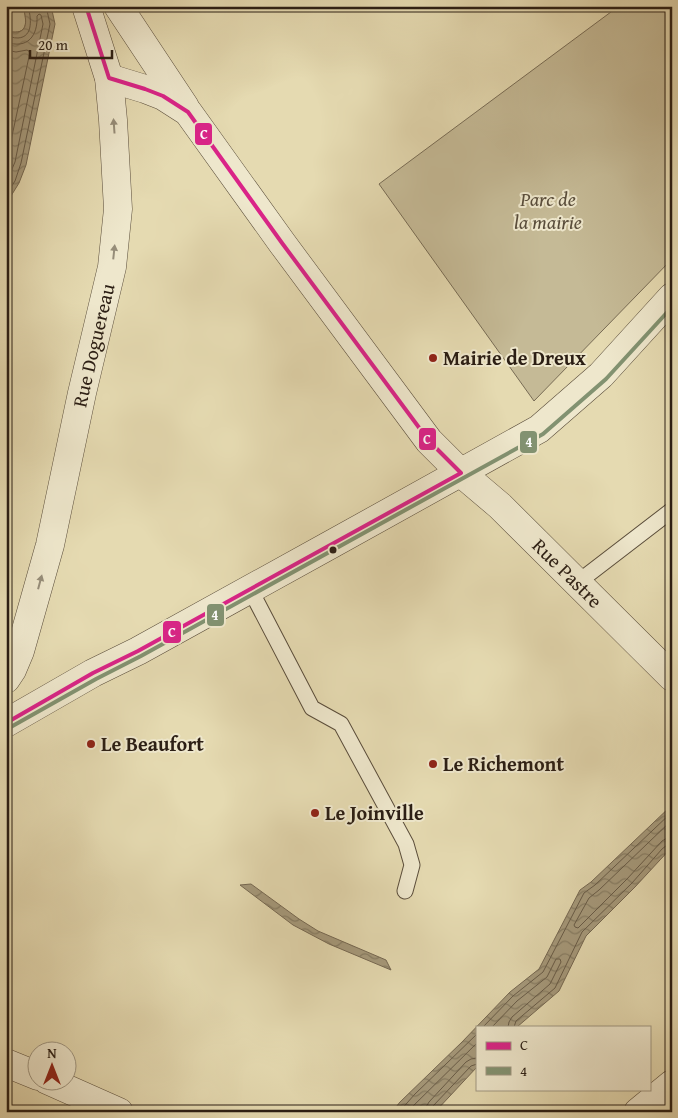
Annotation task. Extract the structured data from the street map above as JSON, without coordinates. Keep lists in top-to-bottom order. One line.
{"streets":{"street":["Rue Doguereau","Rue Pastre"]},"one_way":["Rue Doguereau"],"parks":["Parc de la mairie"],"places":["Mairie de Dreux","Le Beaufort","Le Richemont","Le Joinville"],"lines":["transit line C","transit line 4"],"legend":["C","4"],"scale_bar":"20 m","north":"top"}
